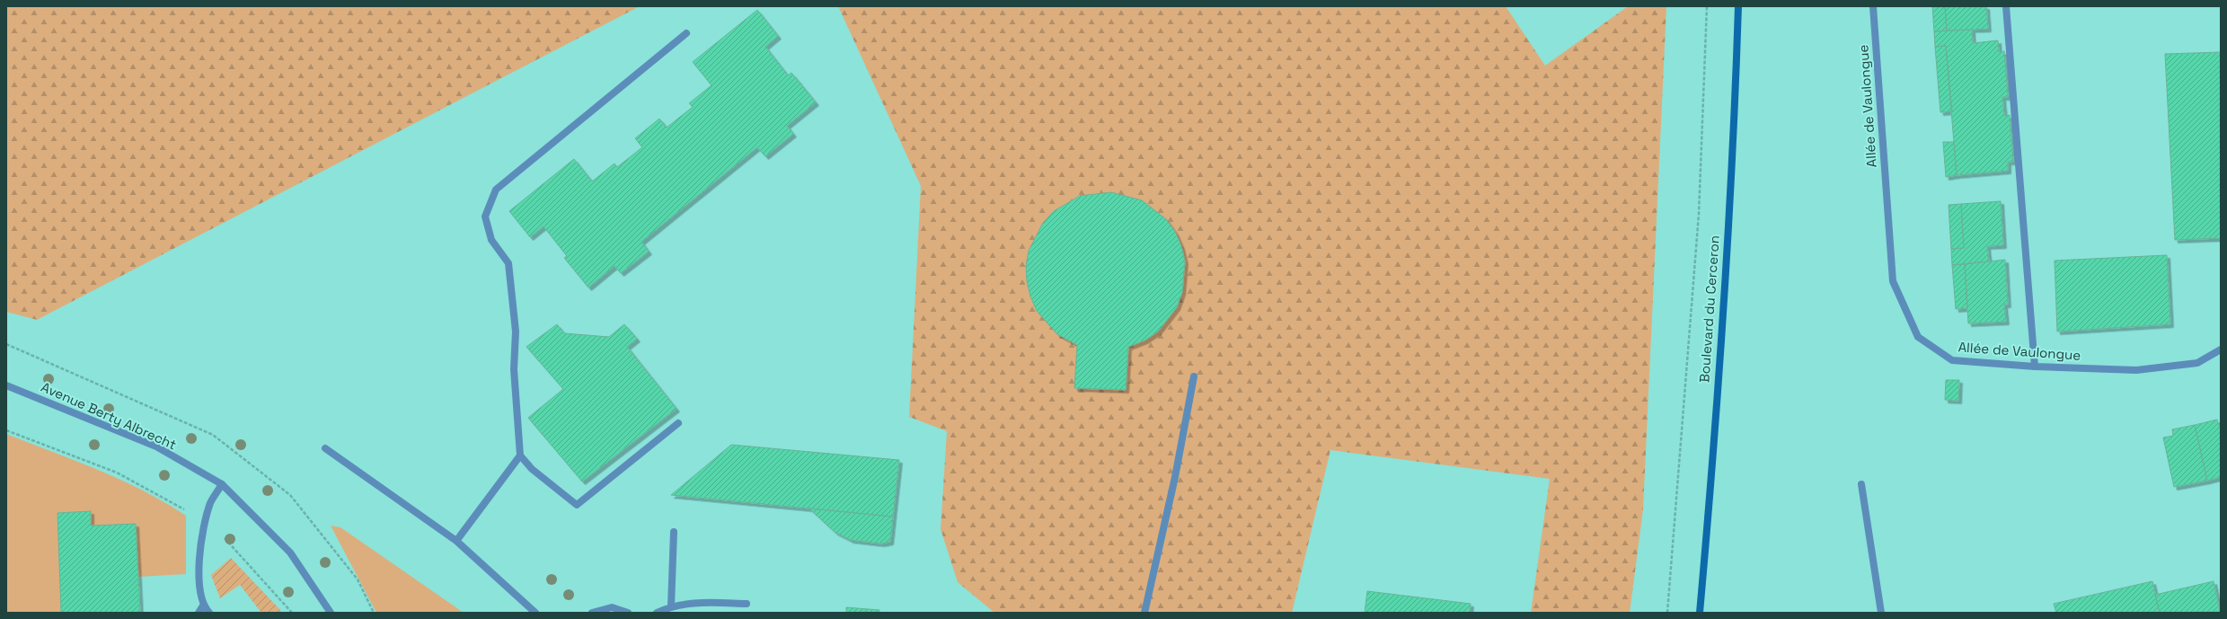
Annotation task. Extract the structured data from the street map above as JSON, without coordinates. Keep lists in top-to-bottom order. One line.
{"streets":{"main road":["Boulevard du Cerceron"],"street":["Allée de Vaulongue","Avenue Berty Albrecht"]}}
